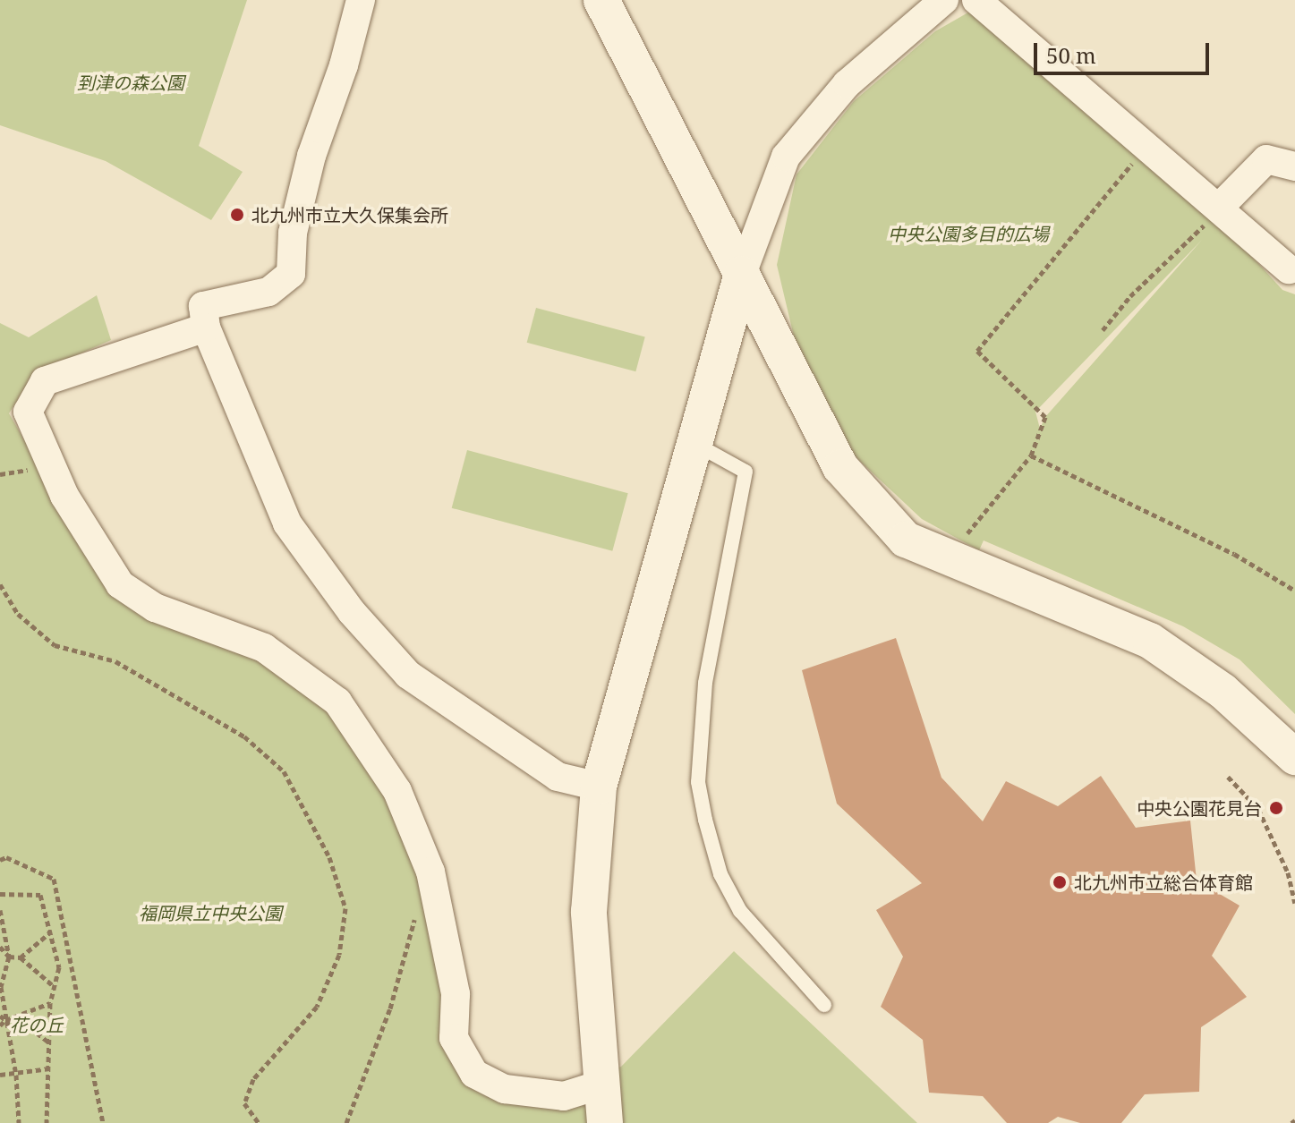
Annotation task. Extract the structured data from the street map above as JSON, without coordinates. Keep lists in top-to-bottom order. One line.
{"parks":["到津の森公園","中央公園多目的広場","福岡県立中央公園","花の丘"],"places":["北九州市立大久保集会所","中央公園花見台","北九州市立総合体育館"],"scale_bar":"50 m"}
